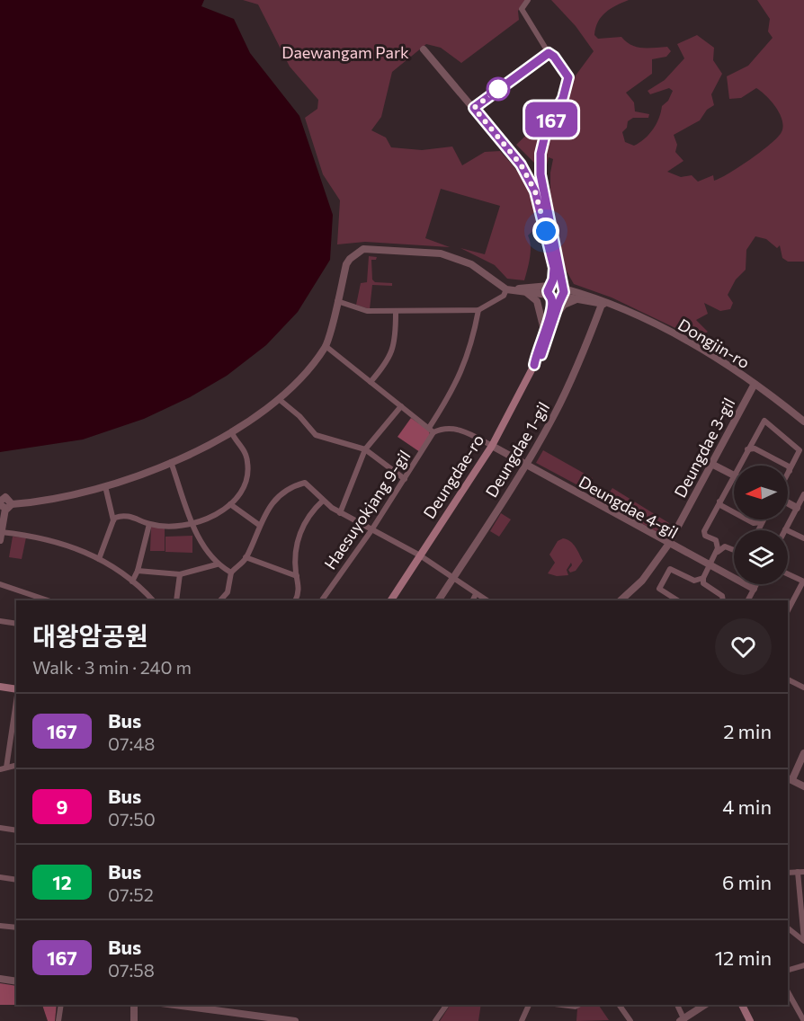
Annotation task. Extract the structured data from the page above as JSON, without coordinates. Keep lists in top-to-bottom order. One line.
{"streets":{"main road":["Deungdae-ro"],"street":["Dongjin-ro","Deungdae 3-gil","Deungdae 1-gil","Deungdae 4-gil","Haesuyokjang 9-gil"]},"crossings":[["Dongjin-ro","Deungdae 3-gil"],["Dongjin-ro","Deungdae 1-gil"],["Deungdae 3-gil","Deungdae 4-gil"],["Deungdae 1-gil","Deungdae 4-gil"],["Deungdae-ro","Deungdae 4-gil"]],"parks":["Daewangam Park"],"lines":["bus line 167"],"north":"left","page":{"on_map":"167","heading":["대왕암공원","Walk · 3 min · 240 m"],"list":[{"mark":"167","name":"Bus","note":"07:48","value":"2 min"},{"mark":"9","name":"Bus","note":"07:50","value":"4 min"},{"mark":"12","name":"Bus","note":"07:52","value":"6 min"},{"mark":"167","name":"Bus","note":"07:58","value":"12 min"}]}}
